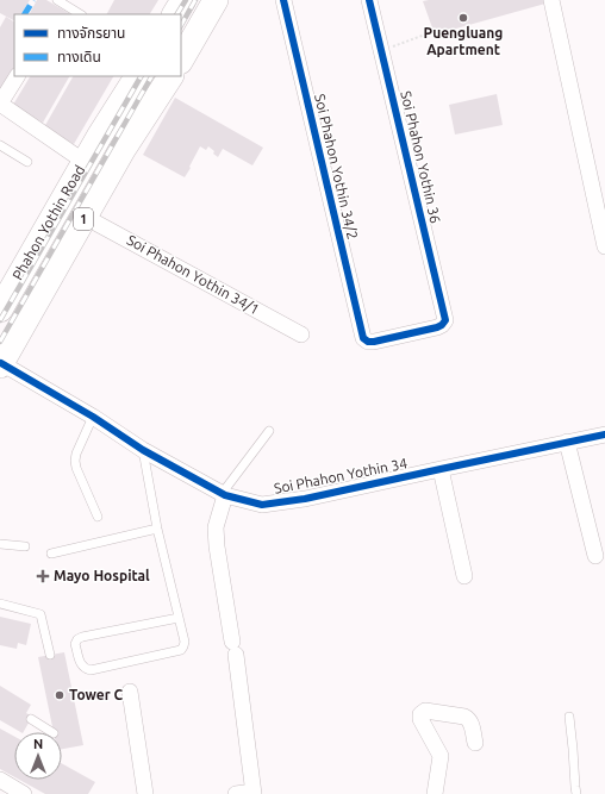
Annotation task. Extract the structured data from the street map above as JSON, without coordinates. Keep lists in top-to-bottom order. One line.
{"streets":{"main road":["1","Phahon Yothin Road"],"street":["Soi Phahon Yothin 36","Soi Phahon Yothin 34/2","Soi Phahon Yothin 34/1","Soi Phahon Yothin 34"]},"crossings":[["Soi Phahon Yothin 36","Soi Phahon Yothin 34/2"],["Phahon Yothin Road","Soi Phahon Yothin 34/1"],["Phahon Yothin Road","Soi Phahon Yothin 34"]],"places":{"other":["Puengluang Apartment","Tower C"],"health":["Mayo Hospital"]},"legend":["ทางจักรยาน","ทางเดิน"],"north":"top"}
